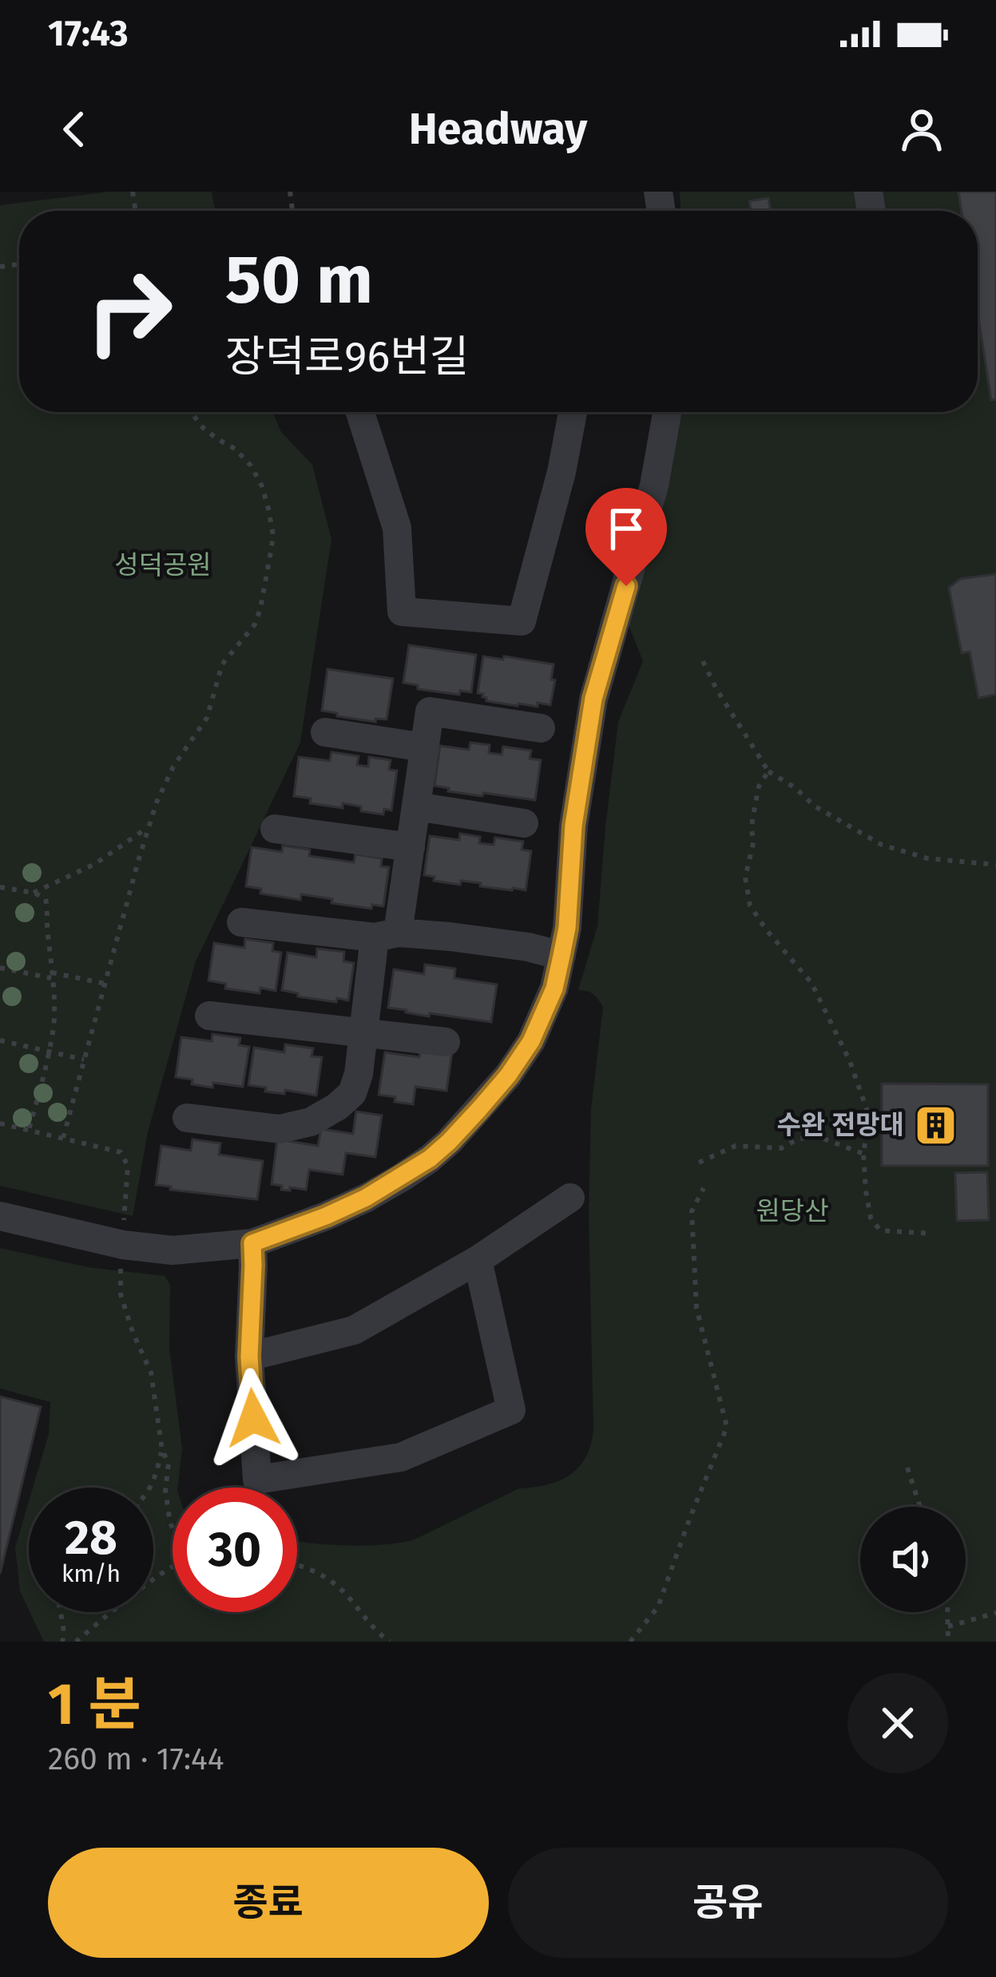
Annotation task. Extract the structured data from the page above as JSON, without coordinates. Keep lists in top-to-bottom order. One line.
{"parks":["성덕공원","원당산"],"places":{"building":["수완 전망대"]},"page":{"status":"17:43","header":"Headway","turn":["50 m","장덕로96번길"],"speed":"28 km/h","limit":"30","heading":["1 분","260 m · 17:44"],"buttons":["종료","공유"]}}
